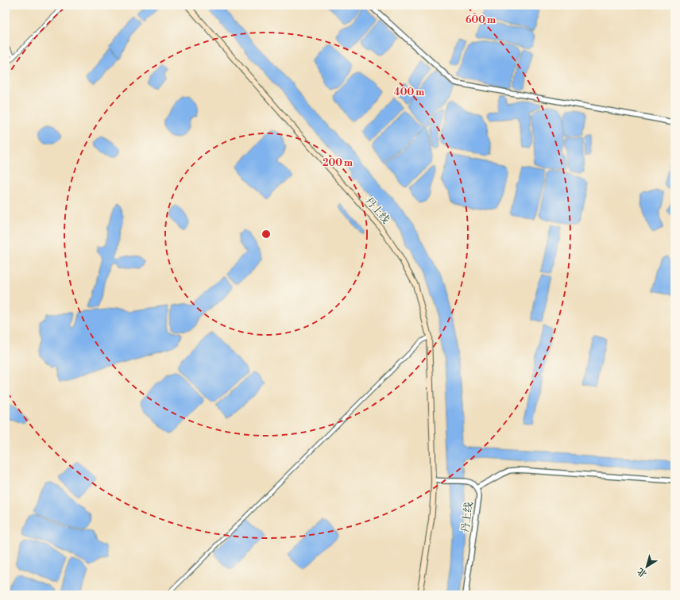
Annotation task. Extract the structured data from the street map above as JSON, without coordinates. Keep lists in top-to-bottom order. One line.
{"streets":{"main road":["丹上线"]},"north":"bottom left","rings":["600 m","400 m","200 m"]}
